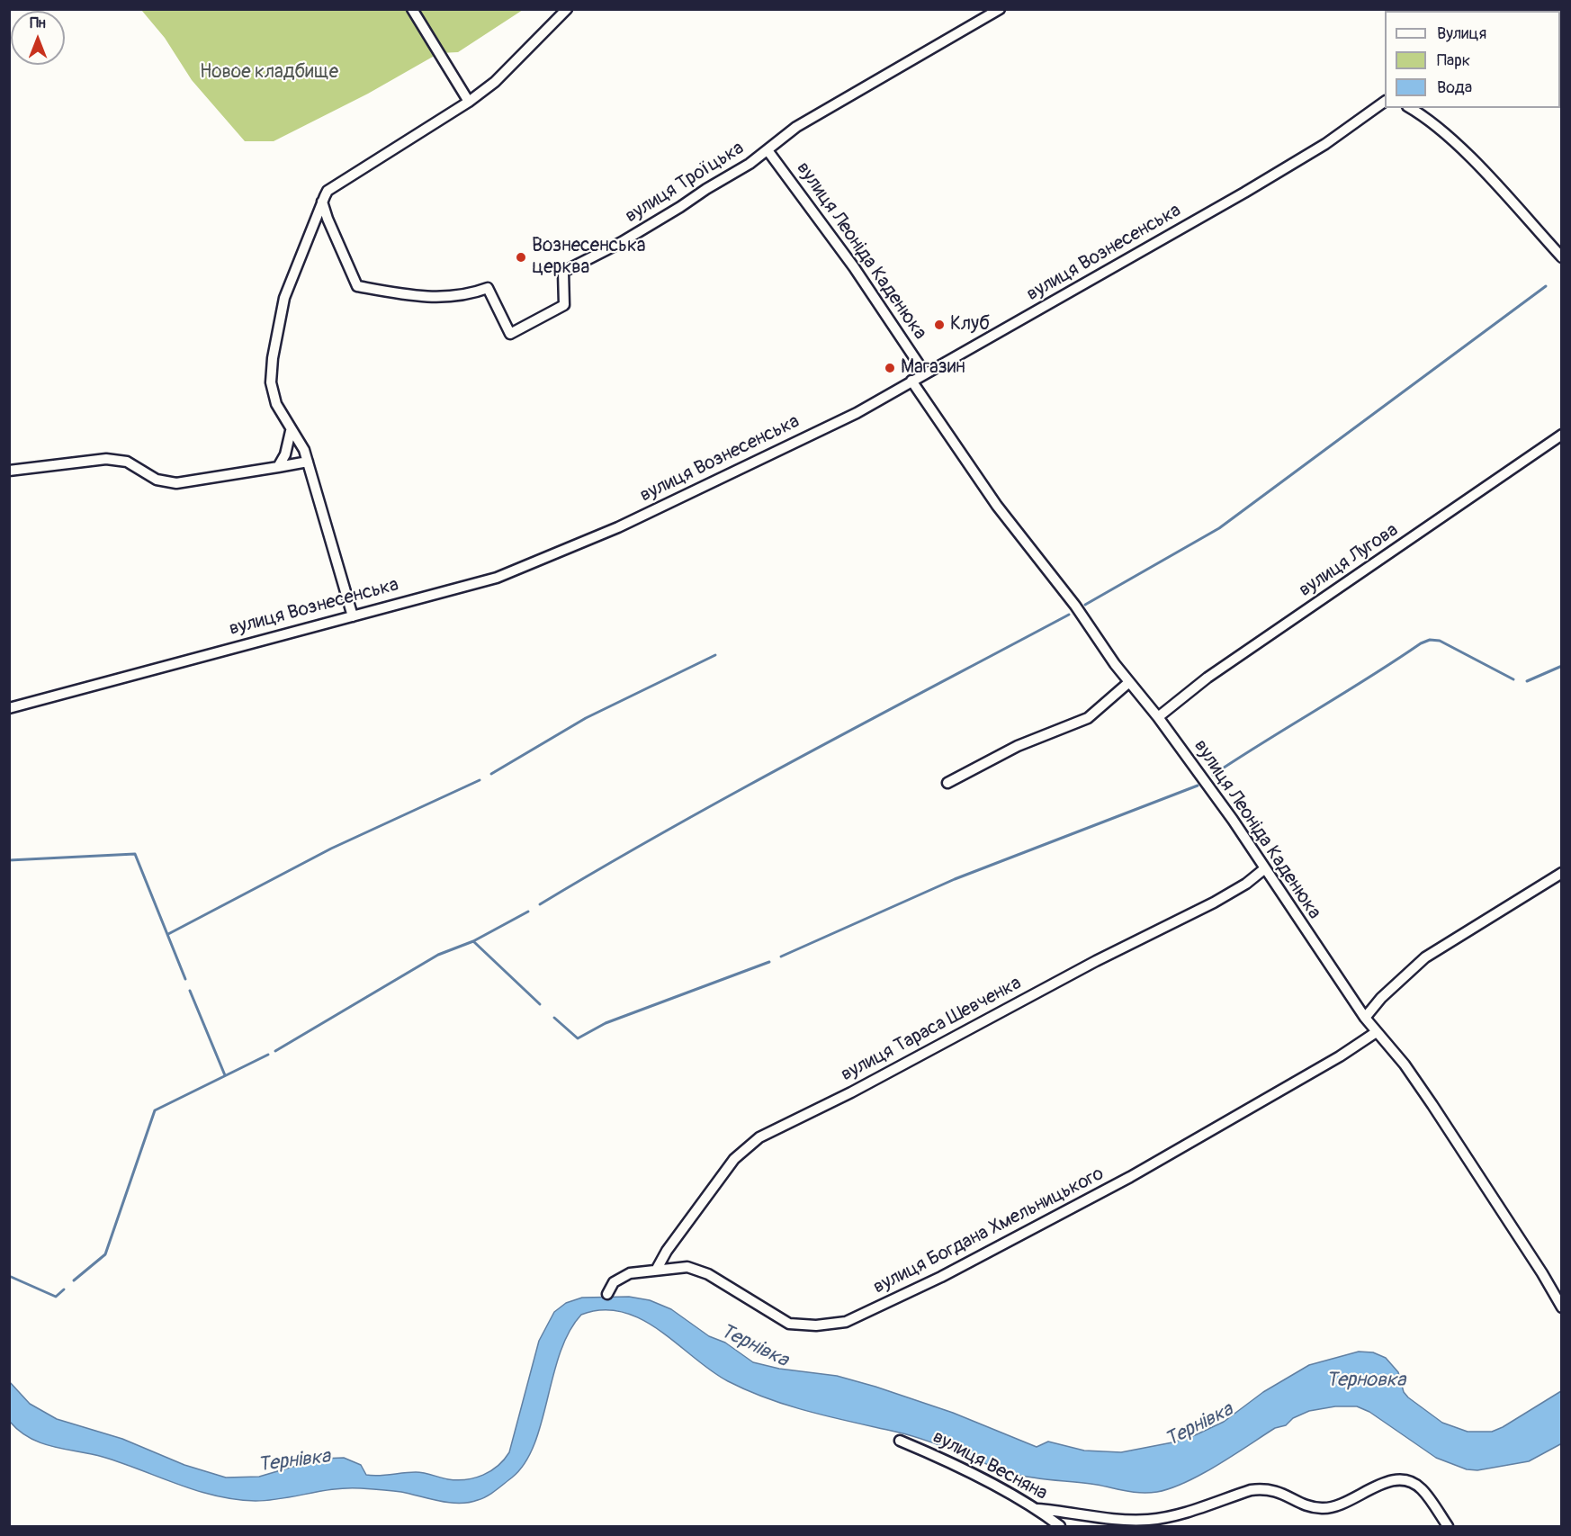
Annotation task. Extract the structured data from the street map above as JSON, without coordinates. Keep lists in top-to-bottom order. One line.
{"streets":{"street":["вулиця Троїцька","вулиця Леоніда Каденюка","вулиця Вознесенська","вулиця Лугова","вулиця Тараса Шевченка","вулиця Богдана Хмельницького","вулиця Весняна"]},"crossings":[["вулиця Троїцька","вулиця Леоніда Каденюка"],["вулиця Леоніда Каденюка","вулиця Вознесенська"],["вулиця Леоніда Каденюка","вулиця Лугова"],["вулиця Леоніда Каденюка","вулиця Тараса Шевченка"],["вулиця Леоніда Каденюка","вулиця Богдана Хмельницького"],["вулиця Тараса Шевченка","вулиця Богдана Хмельницького"]],"water":["Тернівка","Терновка"],"parks":["Новое кладбище"],"places":["Вознесенська церква","Клуб","Магазин"],"legend":["Вулиця","Парк","Вода"],"north":"top"}
